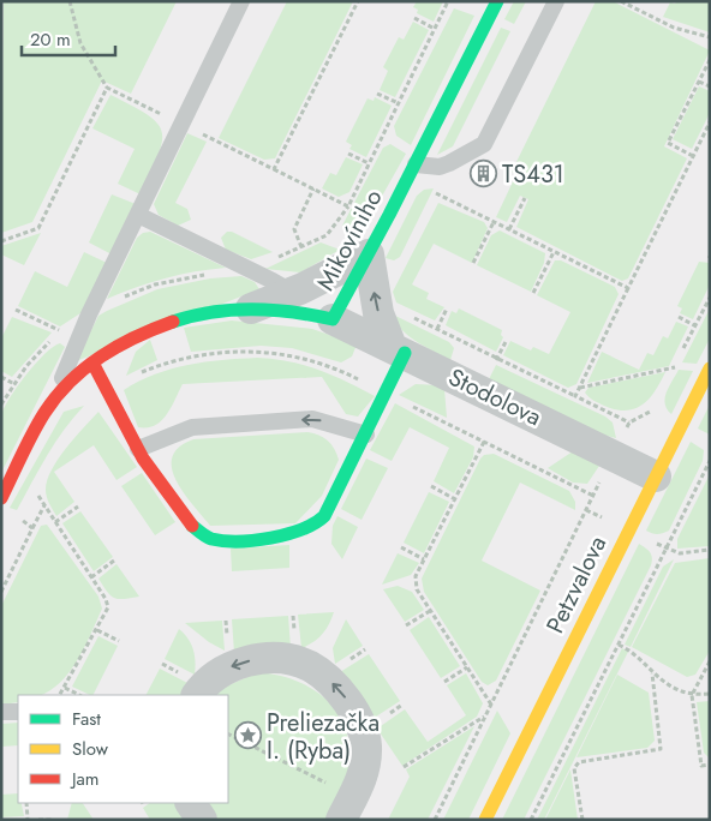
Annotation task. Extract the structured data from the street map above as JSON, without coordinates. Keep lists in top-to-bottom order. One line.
{"streets":{"street":["Mikovíniho","Stodolova","Petzvalova"]},"crossings":[["Mikovíniho","Stodolova"],["Stodolova","Petzvalova"]],"places":{"building":["TS431"],"place":["Preliezačka I. (Ryba)"]},"legend":["Fast","Slow","Jam"],"scale_bar":"20 m"}
